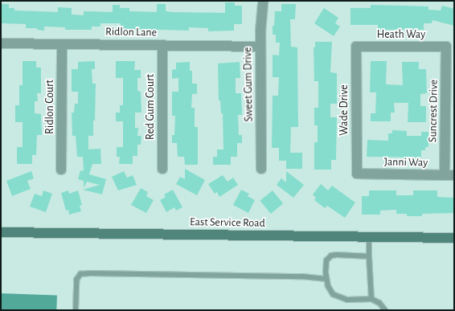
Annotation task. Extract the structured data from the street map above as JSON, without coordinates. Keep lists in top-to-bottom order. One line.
{"streets":{"street":["Ridlon Lane","Heath Way","Sweet Gum Drive","Ridlon Court","Red Gum Court","Wade Drive","Suncrest Drive","Janni Way","East Service Road"]},"crossings":[["Ridlon Lane","Sweet Gum Drive"],["Ridlon Lane","Ridlon Court"],["Ridlon Lane","Red Gum Court"],["Heath Way","Wade Drive"],["Heath Way","Suncrest Drive"],["Wade Drive","Janni Way"],["Suncrest Drive","Janni Way"]]}
